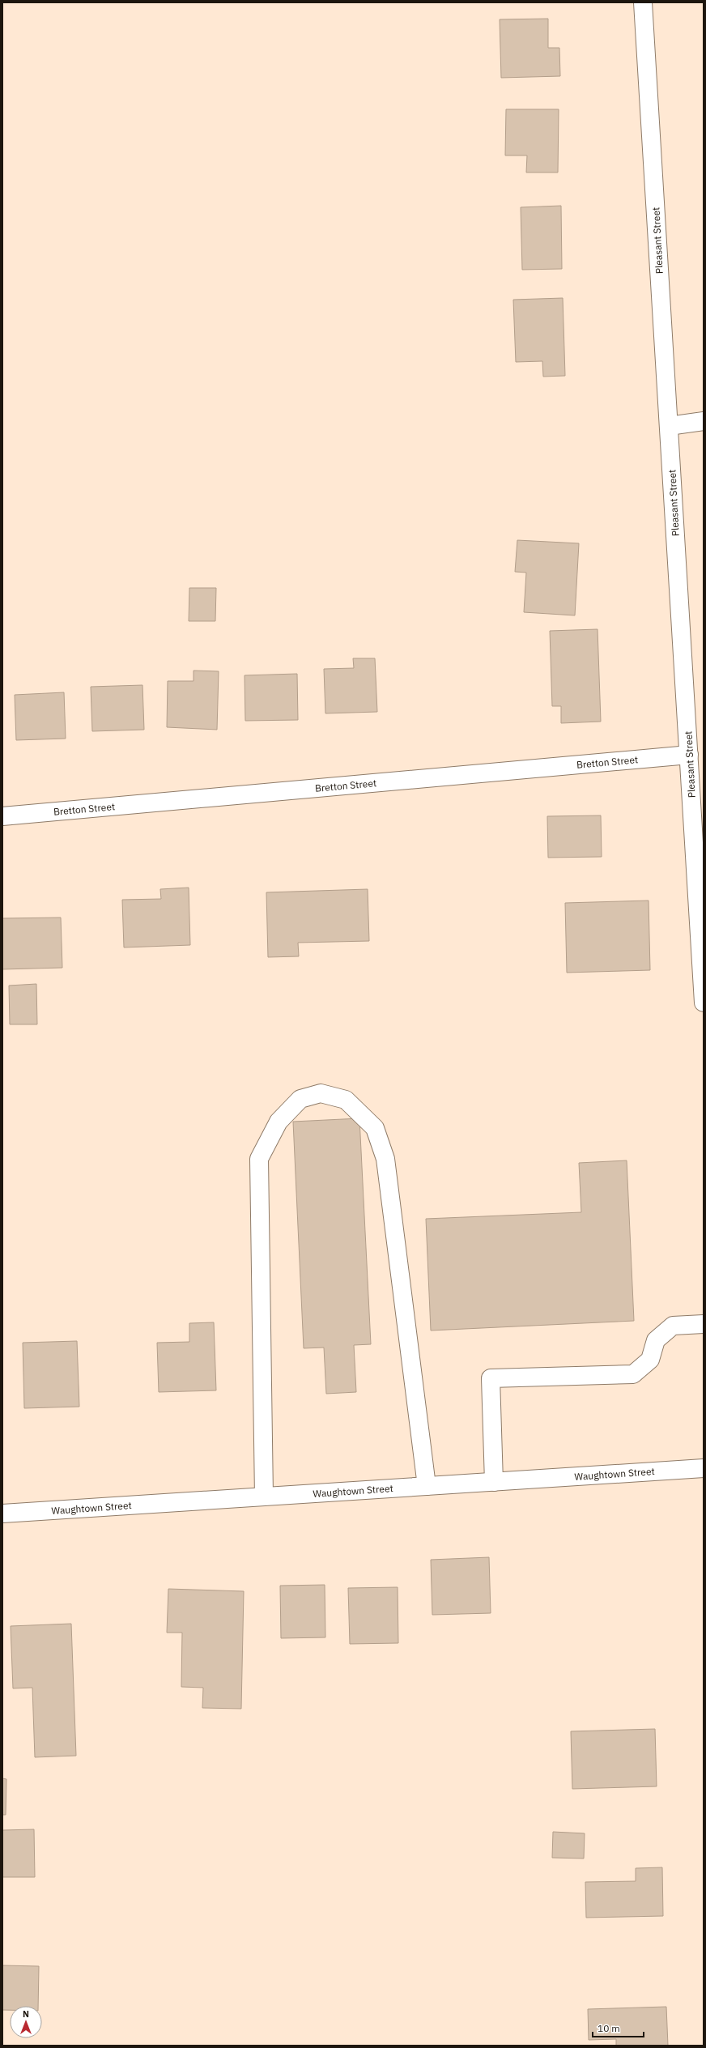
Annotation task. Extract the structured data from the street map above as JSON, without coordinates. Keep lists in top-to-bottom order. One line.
{"streets":{"street":["Pleasant Street","Bretton Street","Waughtown Street"]},"crossings":[["Pleasant Street","Bretton Street"]],"scale_bar":"10 m","north":"top"}
